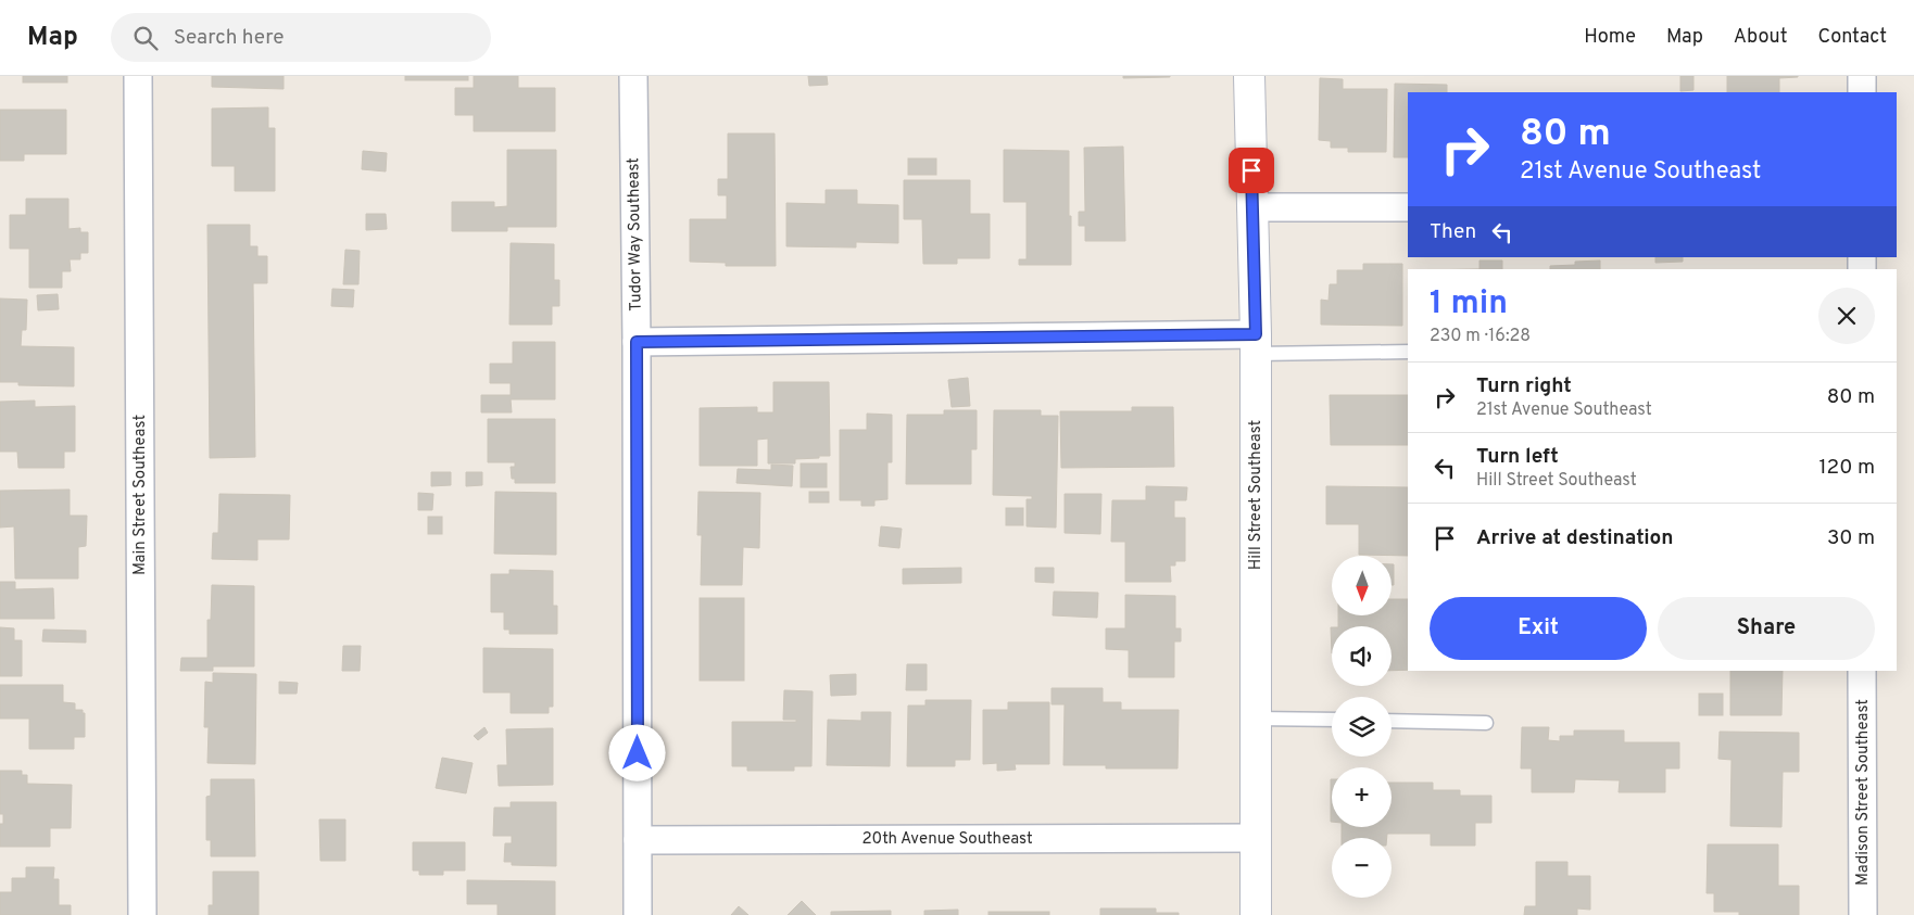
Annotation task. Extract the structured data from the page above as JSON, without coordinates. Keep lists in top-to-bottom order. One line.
{"streets":{"street":["Tudor Way Southeast","Main Street Southeast","Hill Street Southeast","Madison Street Southeast","20th Avenue Southeast"]},"crossings":[["Tudor Way Southeast","20th Avenue Southeast"],["Hill Street Southeast","20th Avenue Southeast"]],"north":"bottom","page":{"header":"Map","search":"Search here","nav":["Home","Map","About","Contact"],"turn":["80 m","21st Avenue Southeast"],"then":"Then","heading":["1 min","230 m · 16:28"],"list":[{"name":"Turn right","note":"21st Avenue Southeast","value":"80 m"},{"name":"Turn left","note":"Hill Street Southeast","value":"120 m"},{"name":"Arrive at destination","value":"30 m"}],"map_buttons":["+","−"],"buttons":["Exit","Share"]}}
